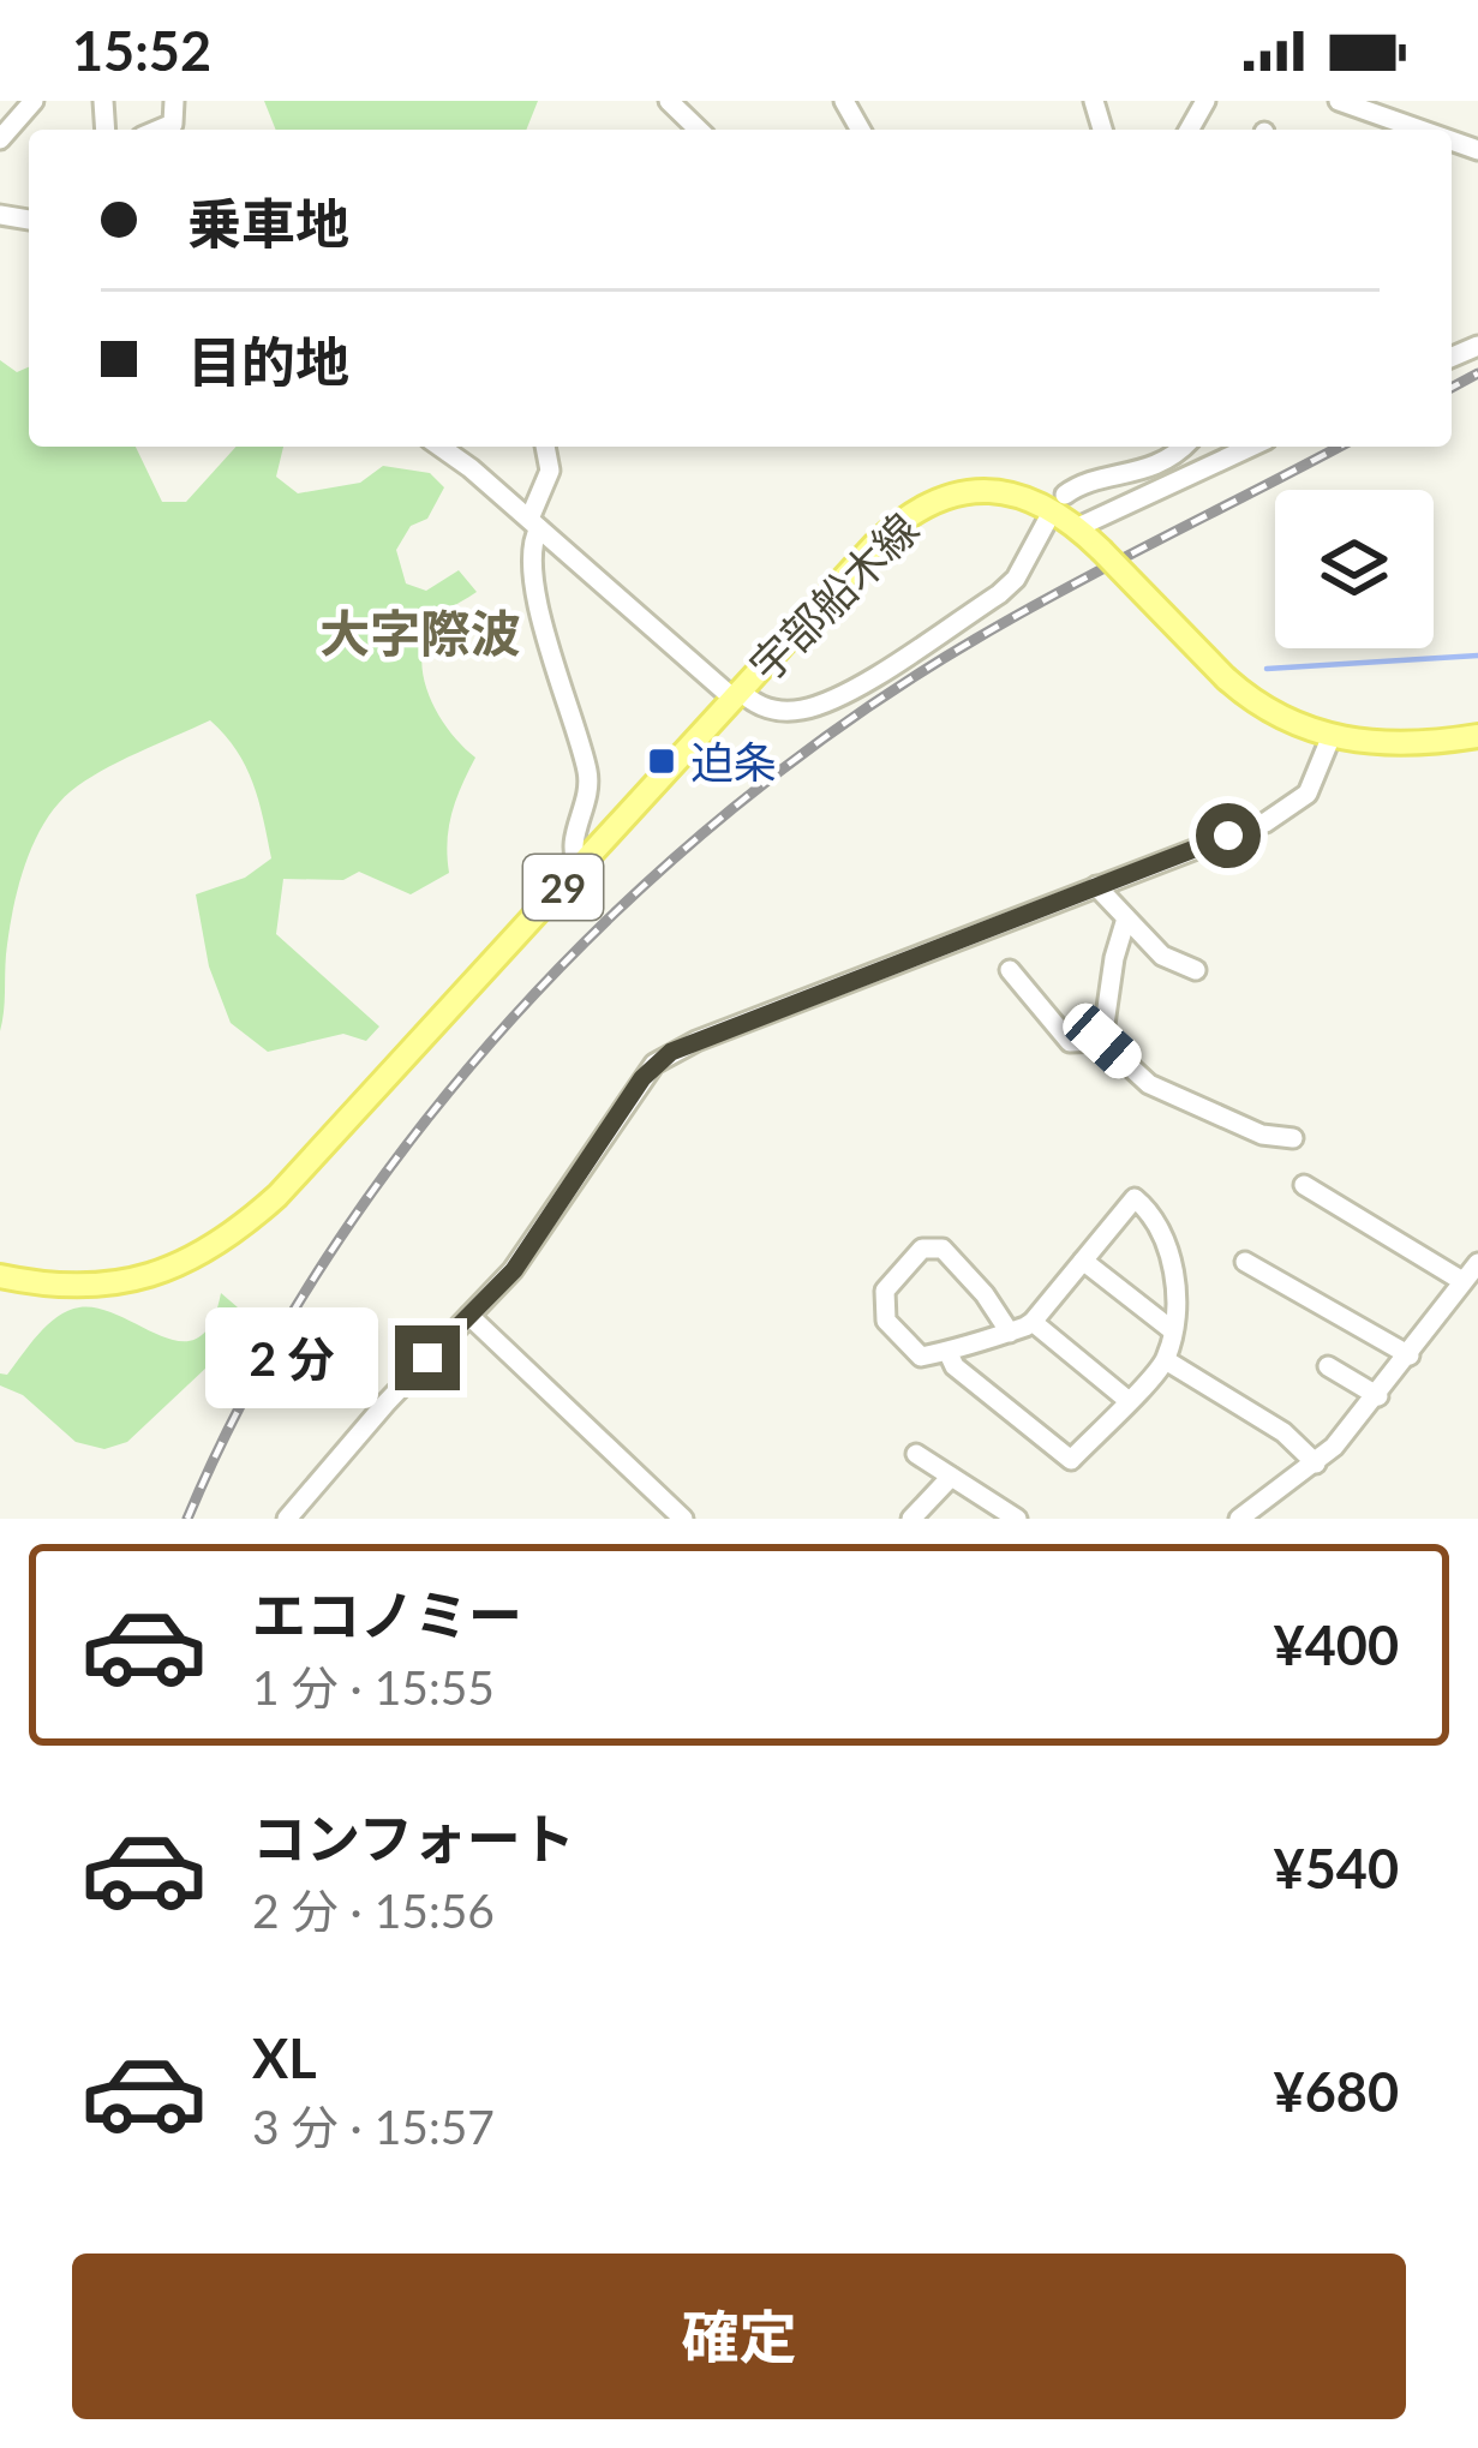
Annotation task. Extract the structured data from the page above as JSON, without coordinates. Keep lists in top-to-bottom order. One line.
{"streets":{"main road":["宇部船木線","29"]},"districts":["大字際波"],"places":{"transit":["迫条"]},"page":{"status":"15:52","banner":["乗車地","目的地"],"bubble":"2 分","list":[{"name":"エコノミー","note":"1 分 · 15:55","value":"¥400"},{"name":"コンフォート","note":"2 分 · 15:56","value":"¥540"},{"name":"XL","note":"3 分 · 15:57","value":"¥680"}],"buttons":"確定"}}
